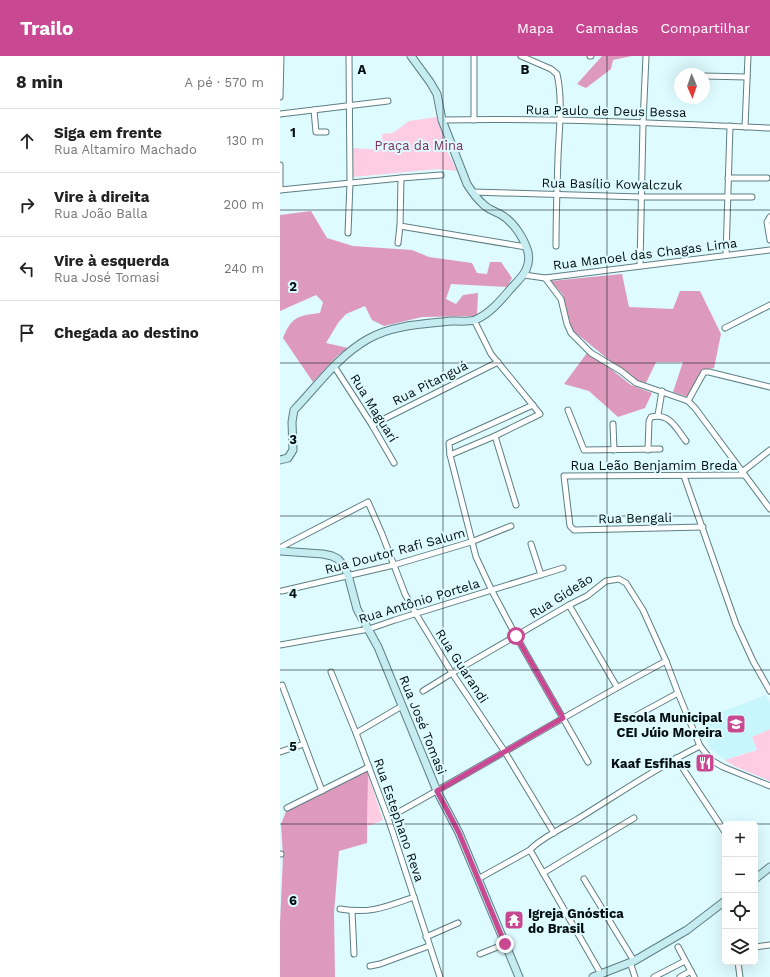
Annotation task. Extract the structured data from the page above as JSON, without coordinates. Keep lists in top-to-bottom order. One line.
{"streets":{"street":["Rua Paulo de Deus Bessa","Rua Basílio Kowalczuk","Rua Manoel das Chagas Lima","Rua Pitanguá","Rua Maguarí","Rua Leão Benjamim Breda","Rua Bengali","Rua Doutor Rafi Salum","Rua Gideão","Rua Antônio Portela","Rua Guarandi","Rua José Tomasi","Rua Estephano Reva"]},"crossings":[["Rua Pitanguá","Rua Maguarí"],["Rua Leão Benjamim Breda","Rua Bengali"],["Rua Doutor Rafi Salum","Rua Guarandi"],["Rua Doutor Rafi Salum","Rua José Tomasi"],["Rua Gideão","Rua Guarandi"],["Rua Antônio Portela","Rua Guarandi"],["Rua Antônio Portela","Rua José Tomasi"],["Rua Guarandi","Rua José Tomasi"]],"parks":["Praça da Mina"],"places":{"school or university":["Escola Municipal CEI Júio Moreira"],"restaurant":["Kaaf Esfihas"],"temple":["Igreja Gnóstica do Brasil"]},"north":"bottom","page":{"header":"Trailo","nav":["Mapa","Camadas","Compartilhar"],"heading":["8 min","A pé · 570 m"],"list":[["Siga em frente","Rua Altamiro Machado","130 m"],["Vire à direita","Rua João Balla","200 m"],["Vire à esquerda","Rua José Tomasi","240 m"],"Chegada ao destino"],"map_buttons":["+","−"]},"grid":{"columns":["A","B"],"rows":["1","2","3","4","5","6"]}}
